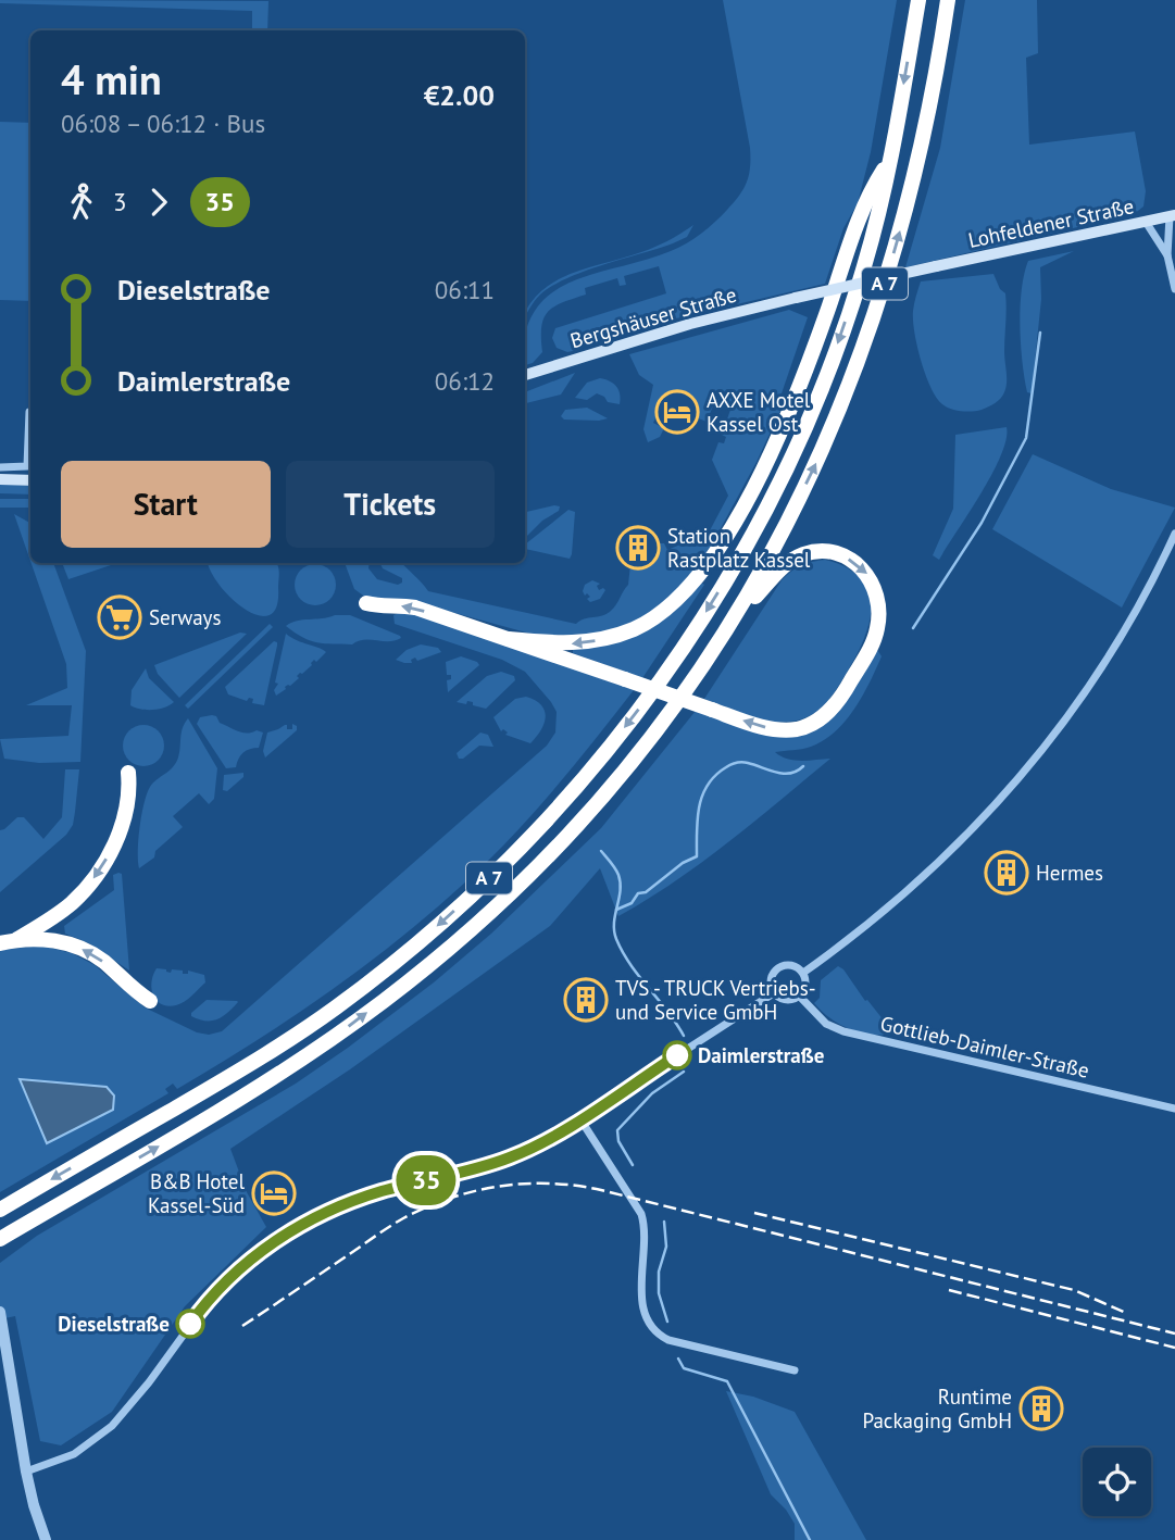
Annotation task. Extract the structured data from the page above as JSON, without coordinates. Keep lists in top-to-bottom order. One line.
{"streets":{"highway":["A 7"],"main road":["Lohfeldener Straße","Bergshäuser Straße"],"street":["Gottlieb-Daimler-Straße"]},"crossings":[["Lohfeldener Straße","Bergshäuser Straße"]],"places":{"hotel":["AXXE Motel Kassel Ost","B&B Hotel Kassel-Süd"],"building":["Station Rastplatz Kassel","Hermes","TVS - TRUCK Vertriebs- und Service GmbH","Runtime Packaging GmbH"],"supermarket":["Serways"],"other":["Daimlerstraße","Dieselstraße"]},"lines":["bus line 35"],"page":{"on_map":"35","heading":["4 min","06:08 – 06:12 · Bus","€2.00"],"legs":["3","35"],"list":[{"name":"Dieselstraße","value":"06:11"},{"name":"Daimlerstraße","value":"06:12"}],"buttons":["Start","Tickets"]}}
